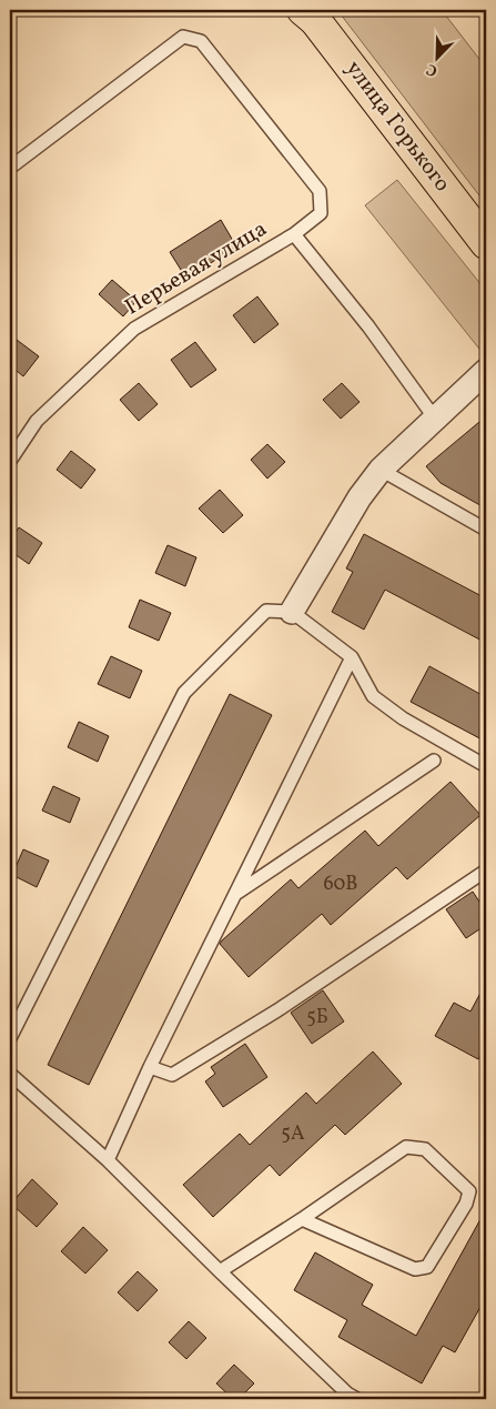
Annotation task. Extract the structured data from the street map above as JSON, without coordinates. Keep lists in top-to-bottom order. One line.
{"streets":{"main road":["улица Горького"],"lane":["Перьевая улица"]},"house_numbers":["60В","5Б","5А"],"north":"bottom left"}
